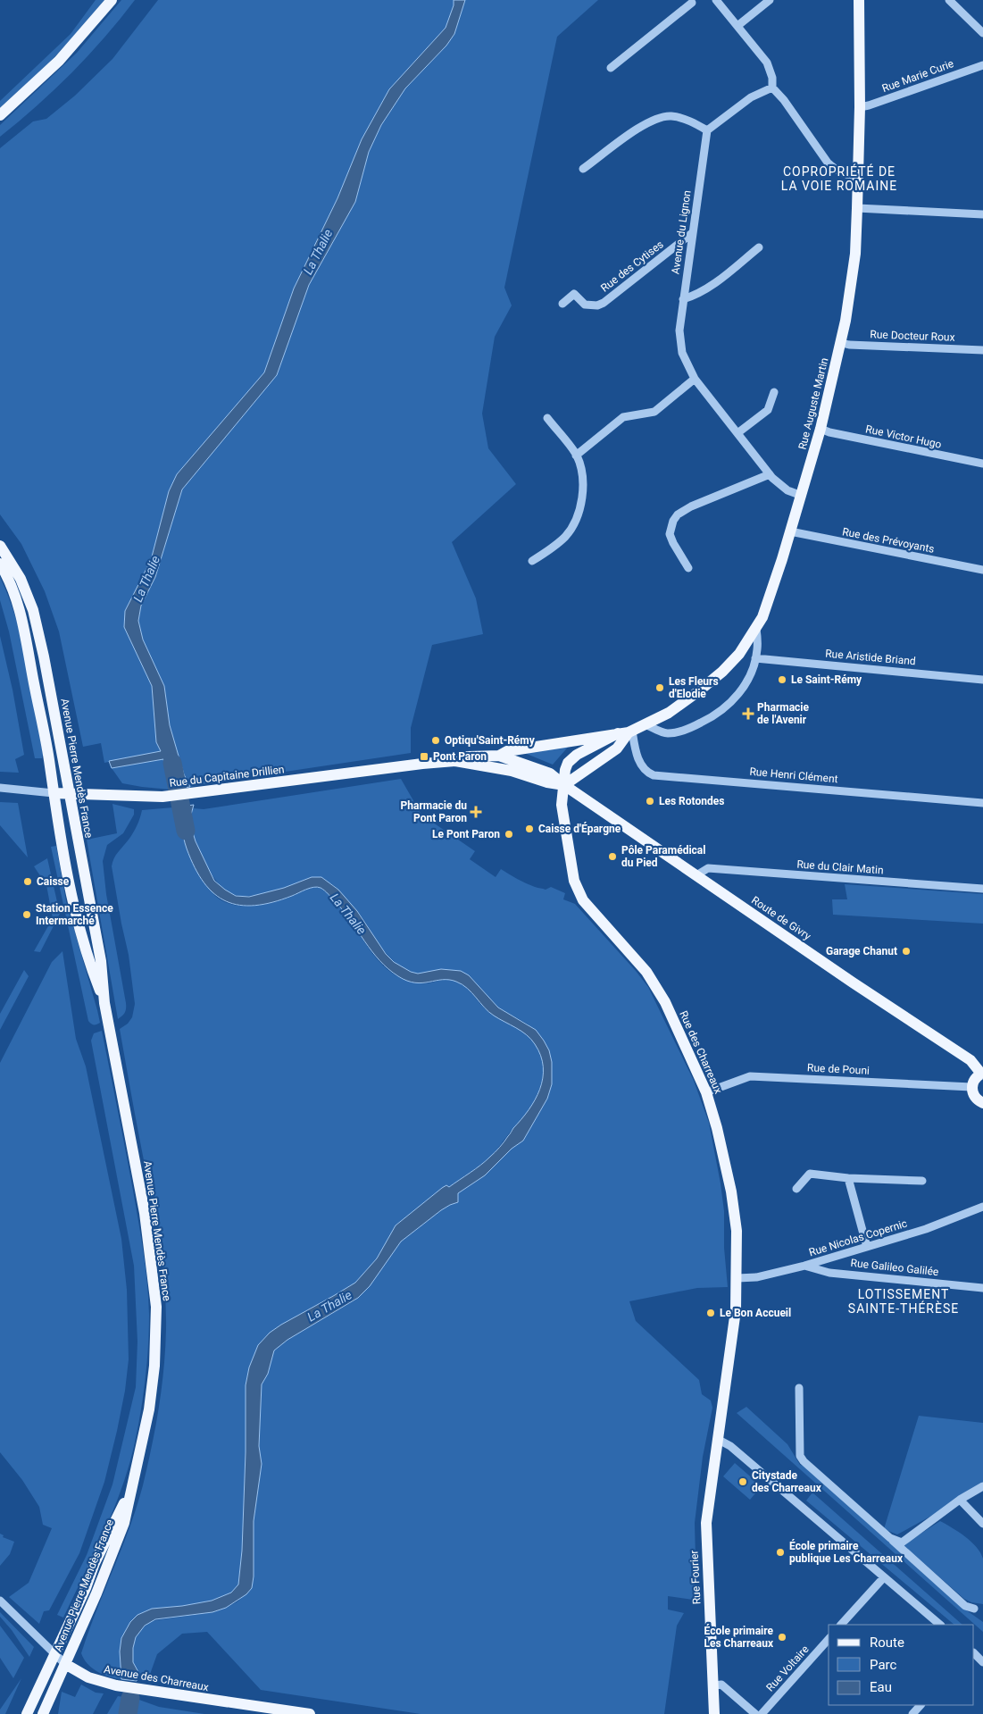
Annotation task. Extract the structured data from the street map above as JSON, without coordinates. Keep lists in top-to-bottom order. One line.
{"streets":{"main road":["Rue Auguste Martin","Avenue Pierre Mendès France","Rue du Capitaine Drillien","Route de Givry","Rue des Charreaux","Rue Fourier","Avenue des Charreaux"],"street":["Rue Marie Curie","Avenue du Lignon","Rue des Cytises","Rue Docteur Roux","Rue Victor Hugo","Rue des Prévoyants","Rue Aristide Briand","Rue Henri Clément","Rue du Clair Matin","Rue de Pouni","Rue Nicolas Copernic","Rue Galileo Galilée","Rue Voltaire"]},"crossings":[["Rue Marie Curie","Rue Auguste Martin"],["Avenue du Lignon","Rue des Cytises"],["Avenue du Lignon","Rue Auguste Martin"],["Rue Docteur Roux","Rue Auguste Martin"],["Rue Auguste Martin","Rue Victor Hugo"],["Rue Auguste Martin","Rue des Prévoyants"],["Rue Auguste Martin","Rue Aristide Briand"],["Avenue Pierre Mendès France","Rue du Capitaine Drillien"],["Avenue Pierre Mendès France","Avenue des Charreaux"],["Rue Henri Clément","Rue des Charreaux"],["Rue du Clair Matin","Route de Givry"],["Route de Givry","Rue des Charreaux"],["Rue des Charreaux","Rue de Pouni"],["Rue des Charreaux","Rue Nicolas Copernic"],["Rue des Charreaux","Rue Fourier"],["Rue Nicolas Copernic","Rue Galileo Galilée"]],"districts":["COPROPRIÉTÉ DE LA VOIE ROMAINE","LOTISSEMENT SAINTE-THÉRÈSE"],"water":["La Thalie"],"places":{"other":["Le Saint-Rémy","Les Fleurs d'Elodie","Optiqu'Saint-Rémy","Les Rotondes","Caisse d'Épargne","Le Pont Paron","Pôle Paramédical du Pied","Caisse","Station Essence Intermarché","Garage Chanut","Le Bon Accueil","Citystade des Charreaux","École primaire publique Les Charreaux","École primaire Les Charreaux"],"health":["Pharmacie de l'Avenir","Pharmacie du Pont Paron"],"transit":["Pont Paron"]},"legend":["Route","Parc","Eau"]}
